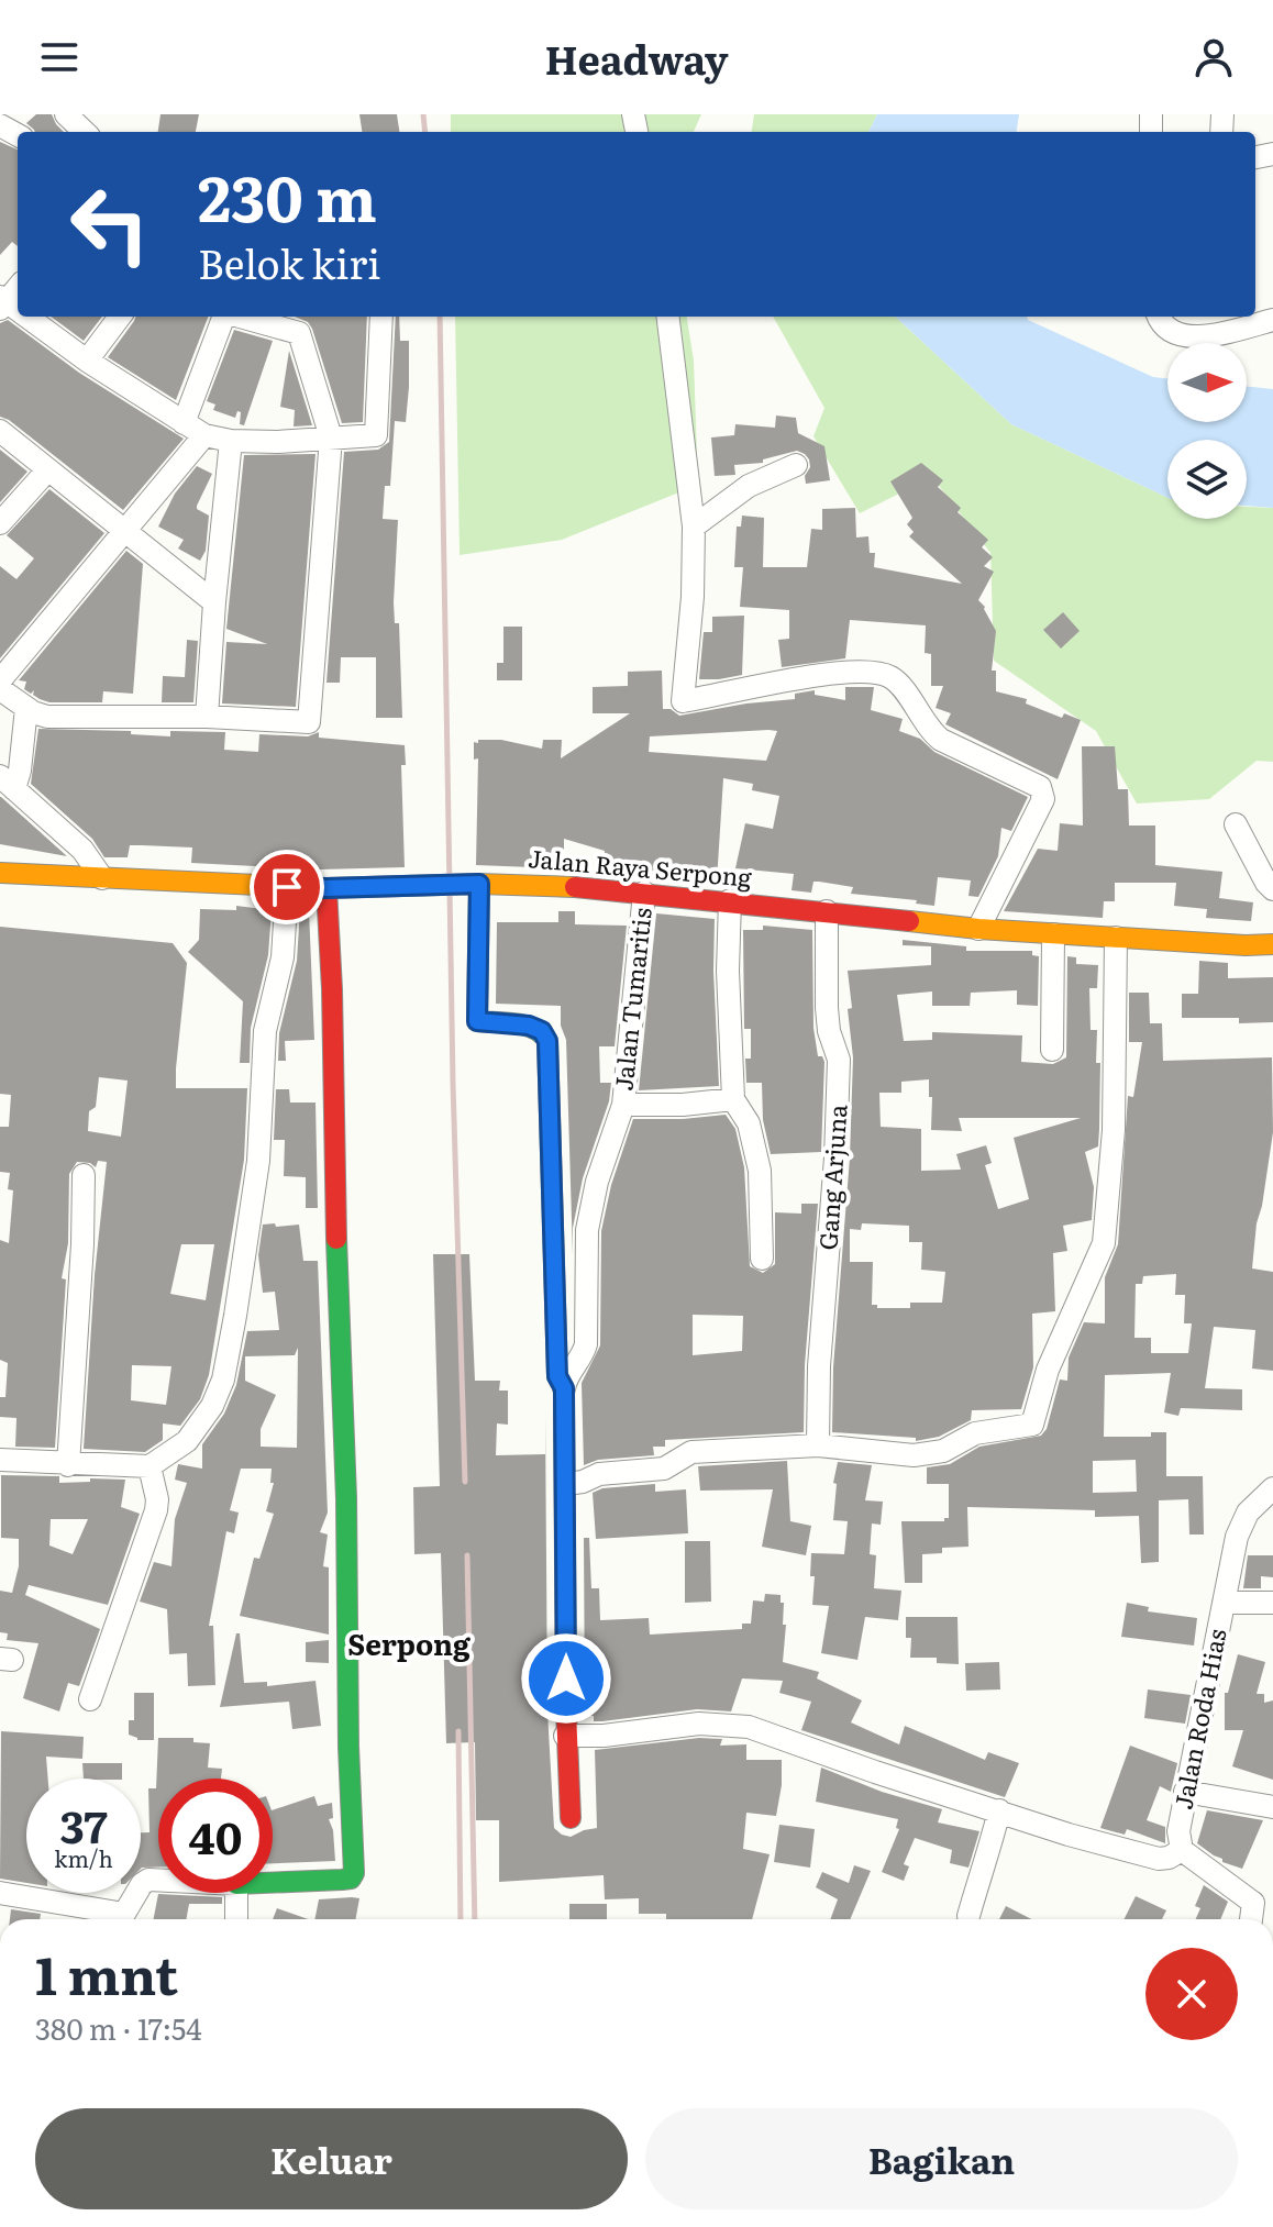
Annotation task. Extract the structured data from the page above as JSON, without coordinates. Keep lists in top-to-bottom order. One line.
{"streets":{"street":["Jalan Raya Serpong","Jalan Tumaritis","Gang Arjuna","Jalan Roda Hias"]},"crossings":[["Jalan Raya Serpong","Jalan Tumaritis"],["Jalan Raya Serpong","Gang Arjuna"]],"districts":["Serpong"],"north":"right","page":{"header":"Headway","turn":["230 m","Belok kiri"],"speed":"37 km/h","limit":"40","heading":["1 mnt","380 m · 17:54"],"buttons":["Keluar","Bagikan"]}}
